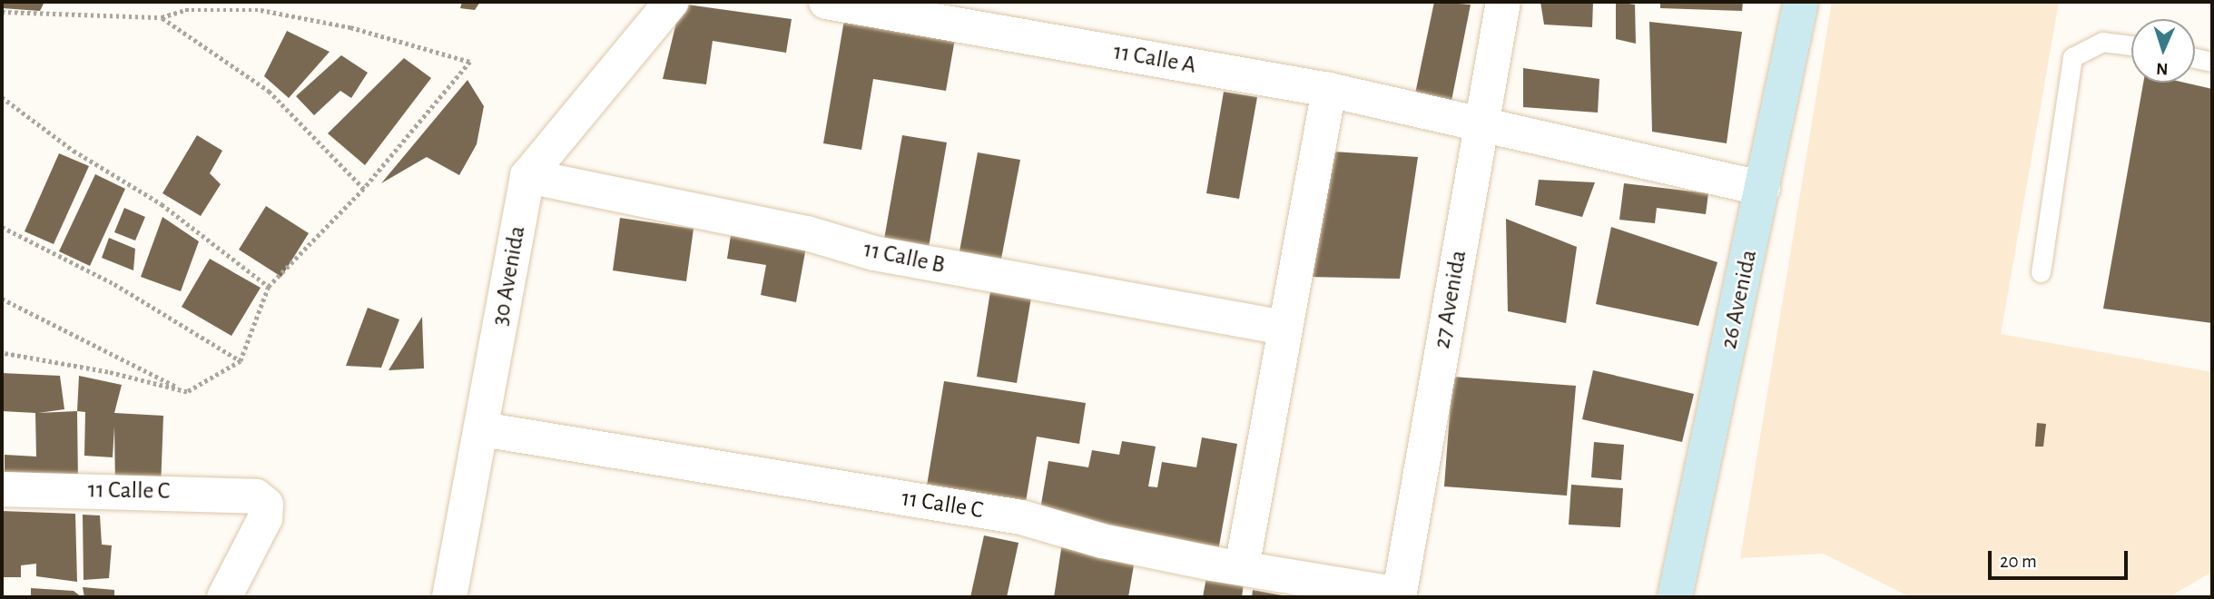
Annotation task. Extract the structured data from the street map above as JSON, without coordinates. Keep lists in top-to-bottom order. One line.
{"streets":{"street":["11 Calle A","11 Calle B","30 Avenida","27 Avenida","26 Avenida","11 Calle C"]},"crossings":[["11 Calle A","27 Avenida"],["11 Calle A","26 Avenida"],["11 Calle B","30 Avenida"],["30 Avenida","11 Calle C"],["27 Avenida","11 Calle C"]],"scale_bar":"20 m","north":"bottom"}
